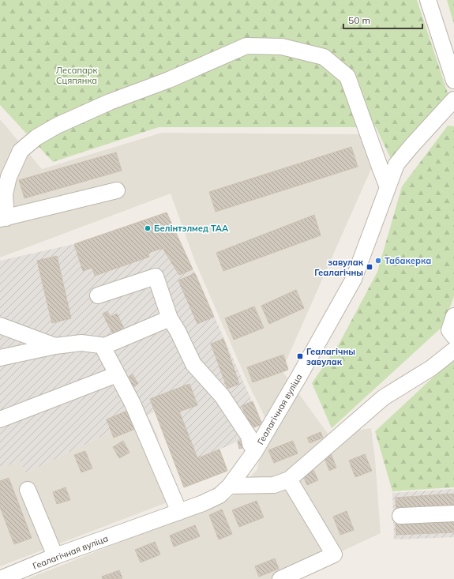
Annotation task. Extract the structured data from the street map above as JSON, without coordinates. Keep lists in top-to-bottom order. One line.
{"streets":{"street":["Геалагічная вуліца"]},"parks":["Лесапарк Сцяпянка"],"places":{"other":["Белінтэлмед ТАА","Табакерка"],"transit":["завулак Геалагічны","Геалагічны завулак"]},"scale_bar":"50 m"}
